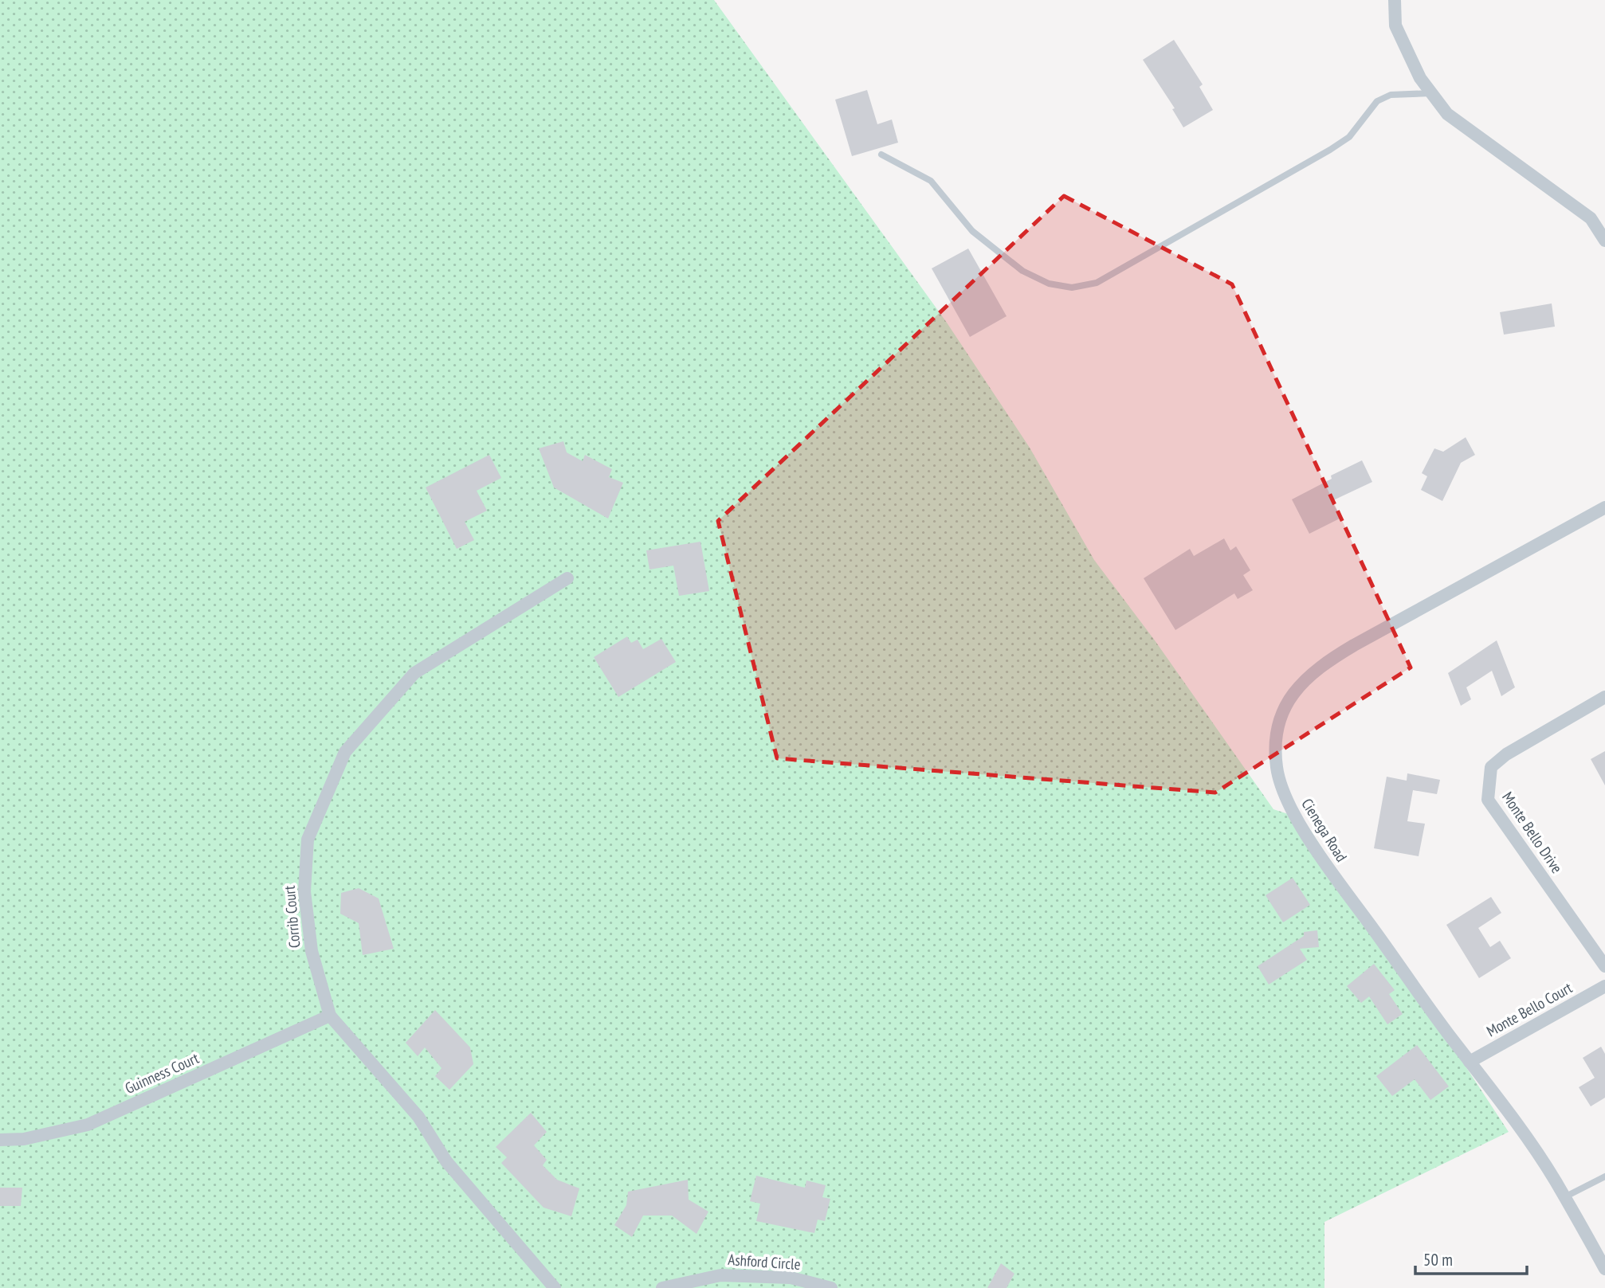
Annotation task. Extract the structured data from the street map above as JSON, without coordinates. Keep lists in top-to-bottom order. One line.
{"streets":{"street":["Cienega Road","Monte Bello Drive","Corrib Court","Monte Bello Court","Guinness Court","Ashford Circle"]},"crossings":[["Cienega Road","Monte Bello Court"],["Corrib Court","Guinness Court"]],"scale_bar":"50 m"}
